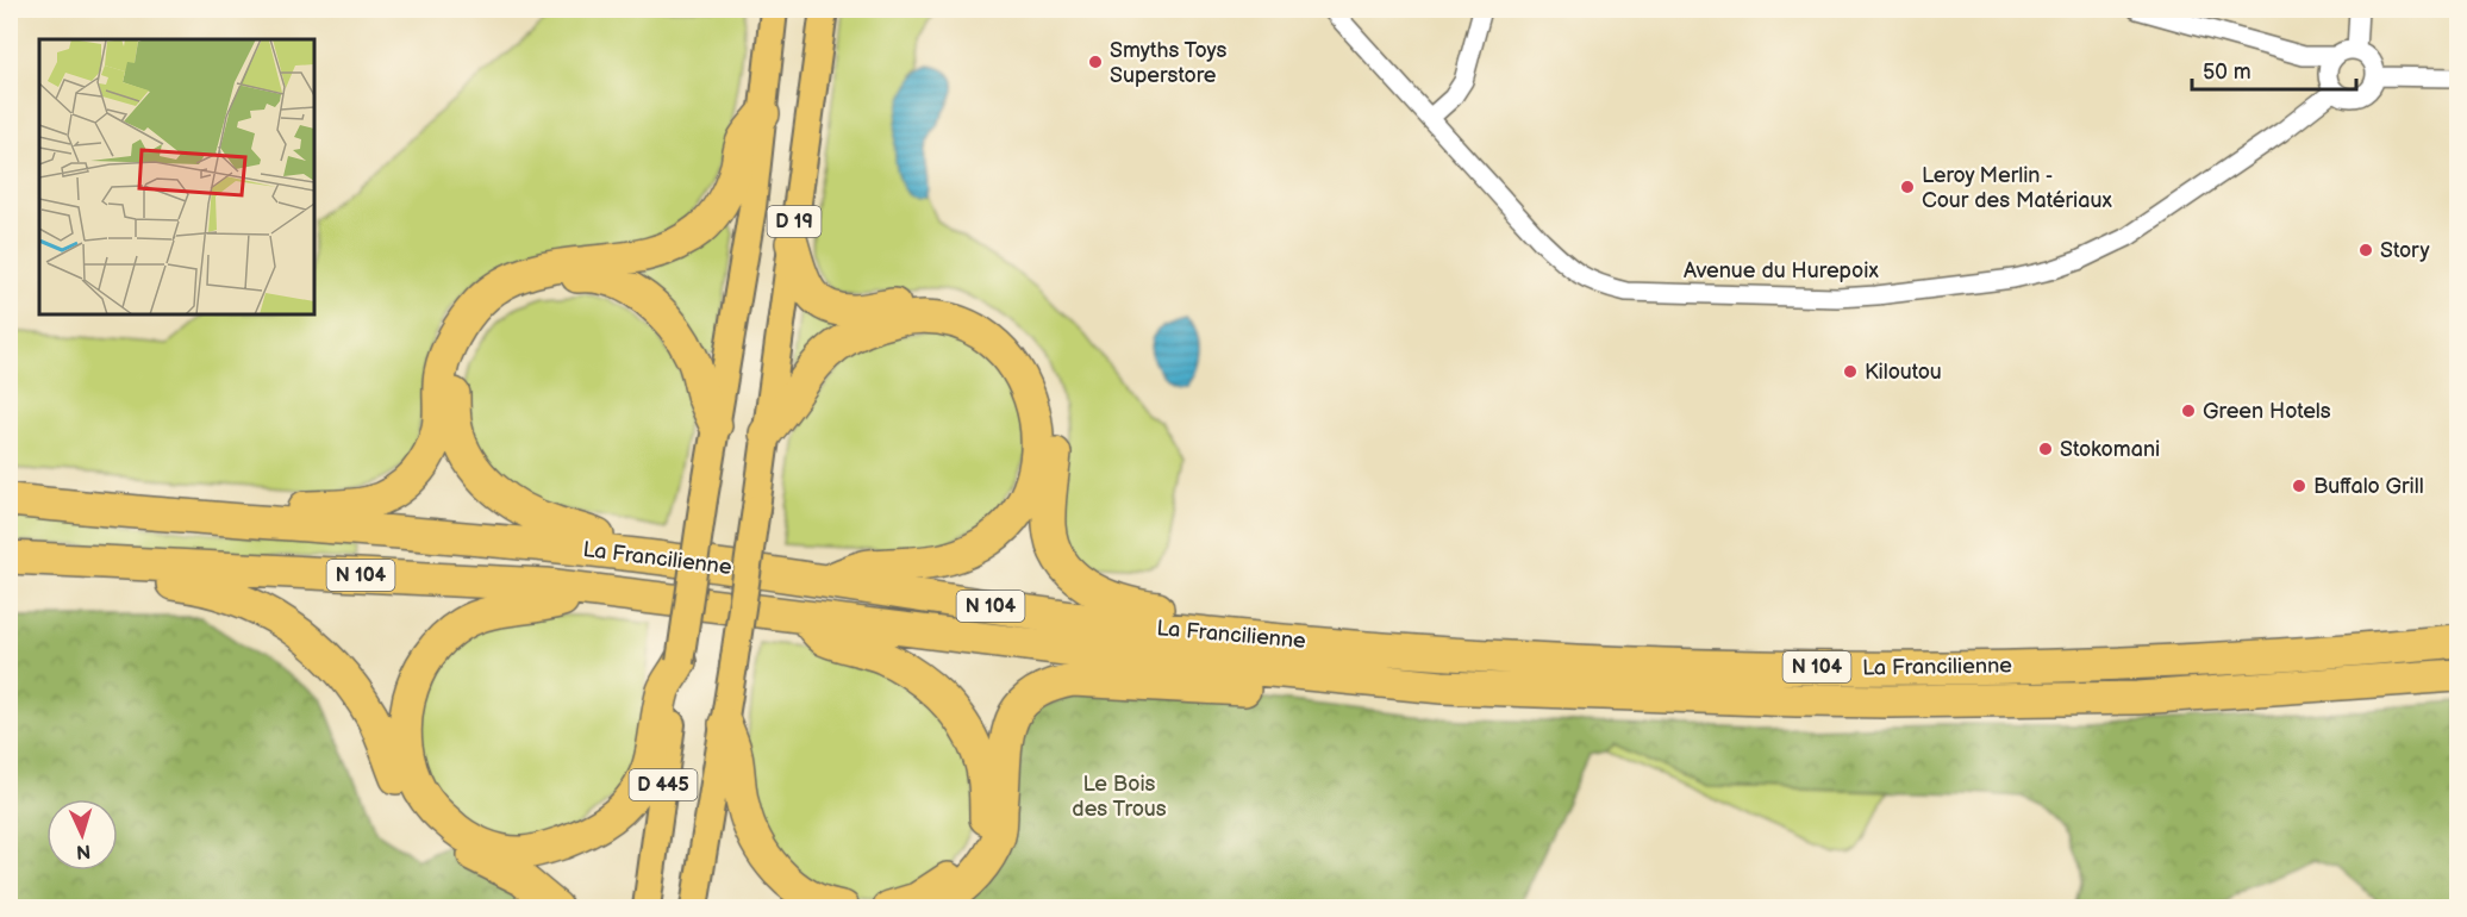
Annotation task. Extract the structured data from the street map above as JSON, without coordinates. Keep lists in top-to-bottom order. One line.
{"streets":{"highway":["La Francilienne","N 104"],"main road":["D 19","D 445"],"street":["Avenue du Hurepoix"]},"crossings":[["D 19","D 445"]],"parks":["Le Bois des Trous"],"places":["Smyths Toys Superstore","Leroy Merlin - Cour des Matériaux","Story","Kiloutou","Green Hotels","Stokomani","Buffalo Grill"],"scale_bar":"50 m","north":"bottom"}
